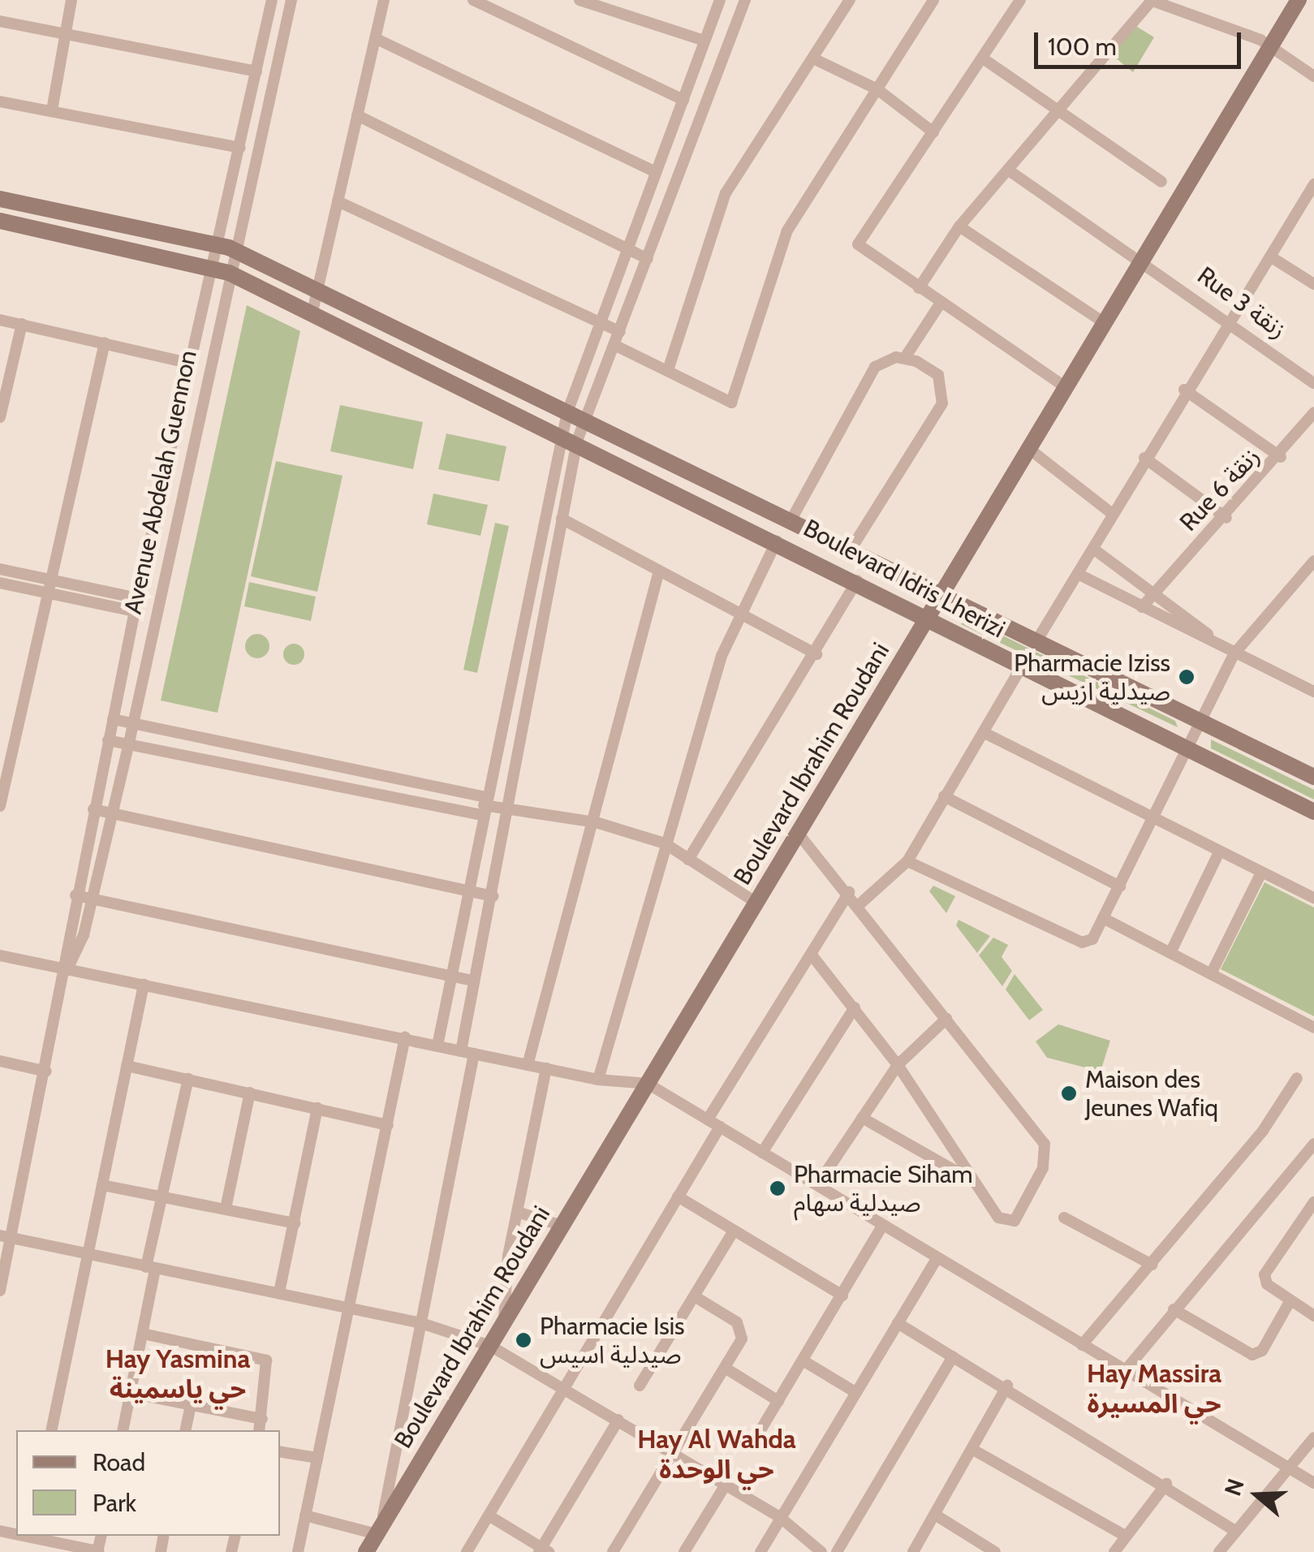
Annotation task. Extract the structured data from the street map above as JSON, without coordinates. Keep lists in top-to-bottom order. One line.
{"streets":{"main road":["Boulevard Idris Lherizi","Boulevard Ibrahim Roudani"],"street":["Rue 3 زنقة","Avenue Abdelah Guennon","Rue 6 زنقة"]},"crossings":[["Rue 3 زنقة","Boulevard Ibrahim Roudani"],["Avenue Abdelah Guennon","Boulevard Idris Lherizi"],["Boulevard Idris Lherizi","Boulevard Ibrahim Roudani"]],"districts":["Hay Yasmina حي ياسمينة","Hay Massira حي المسيرة","Hay Al Wahda حي الوحدة"],"places":["Pharmacie Iziss صيدلية ازيس","Maison des Jeunes Wafiq","Pharmacie Siham صيدلية سهام","Pharmacie Isis صيدلية اسيس"],"legend":["Road","Park"],"scale_bar":"100 m","north":"left"}
